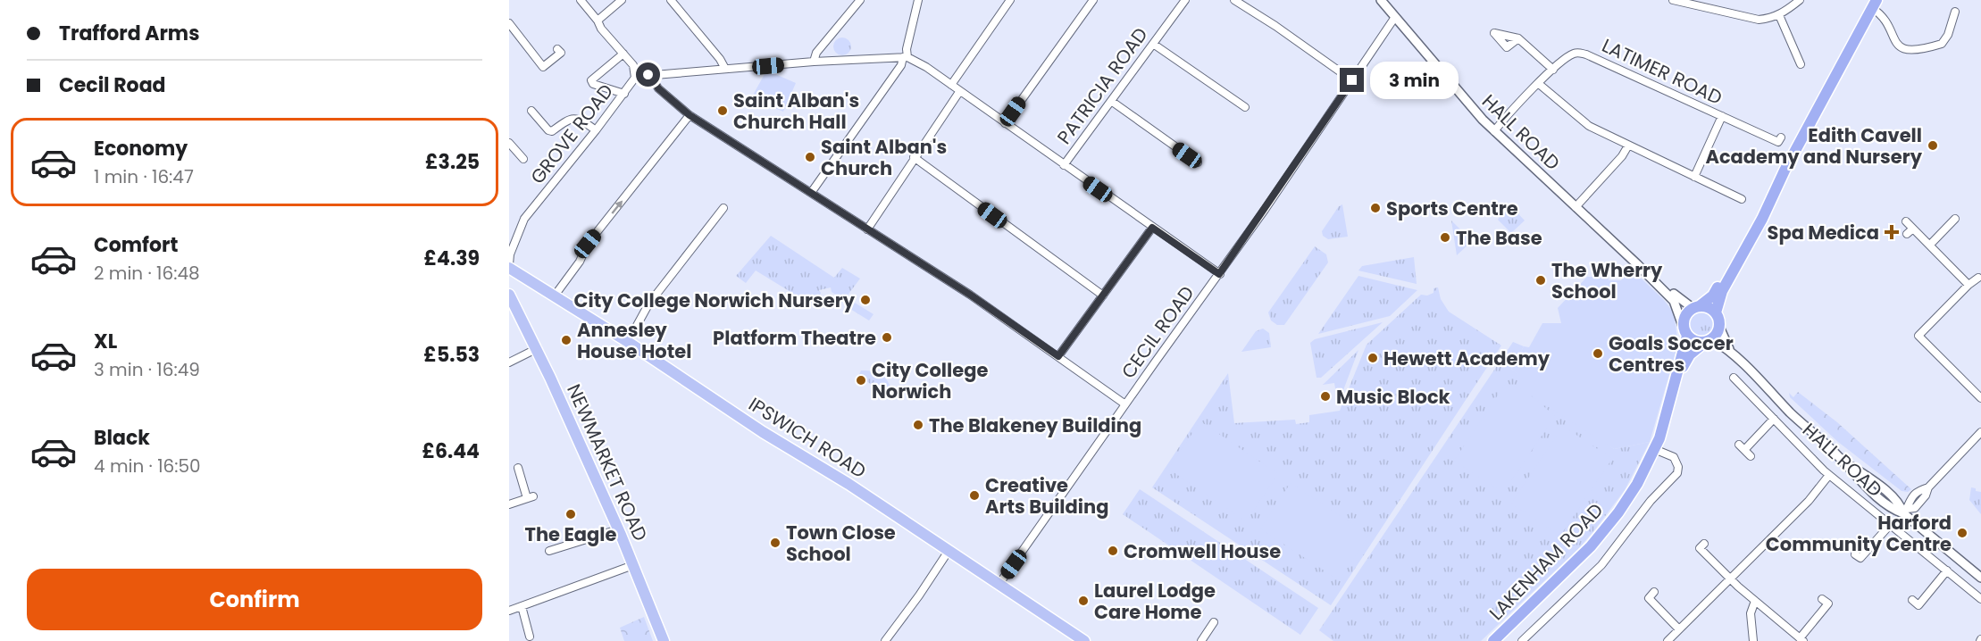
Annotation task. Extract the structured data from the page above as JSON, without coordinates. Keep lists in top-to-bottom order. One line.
{"streets":{"highway":["HALL ROAD","LAKENHAM ROAD"],"main road":["IPSWICH ROAD","NEWMARKET ROAD"],"street":["LATIMER ROAD","PATRICIA ROAD","GROVE ROAD","CECIL ROAD"]},"crossings":[["LATIMER ROAD","HALL ROAD"],["HALL ROAD","CECIL ROAD"],["HALL ROAD","LAKENHAM ROAD"],["GROVE ROAD","IPSWICH ROAD"],["CECIL ROAD","IPSWICH ROAD"]],"places":{"other":["Saint Alban's Church Hall","Edith Cavell Academy and Nursery","Saint Alban's Church","Sports Centre","The Base","The Wherry School","City College Norwich Nursery","Platform Theatre","Annesley House Hotel","Goals Soccer Centres","Hewett Academy","City College Norwich","Music Block","The Blakeney Building","Creative Arts Building","The Eagle","Harford Community Centre","Town Close School","Cromwell House","Laurel Lodge Care Home"],"health":["Spa Medica"]},"page":{"banner":["Trafford Arms","Cecil Road"],"bubble":"3 min","list":[{"name":"Economy","note":"1 min · 16:47","value":"£3.25"},{"name":"Comfort","note":"2 min · 16:48","value":"£4.39"},{"name":"XL","note":"3 min · 16:49","value":"£5.53"},{"name":"Black","note":"4 min · 16:50","value":"£6.44"}],"buttons":"Confirm"}}
